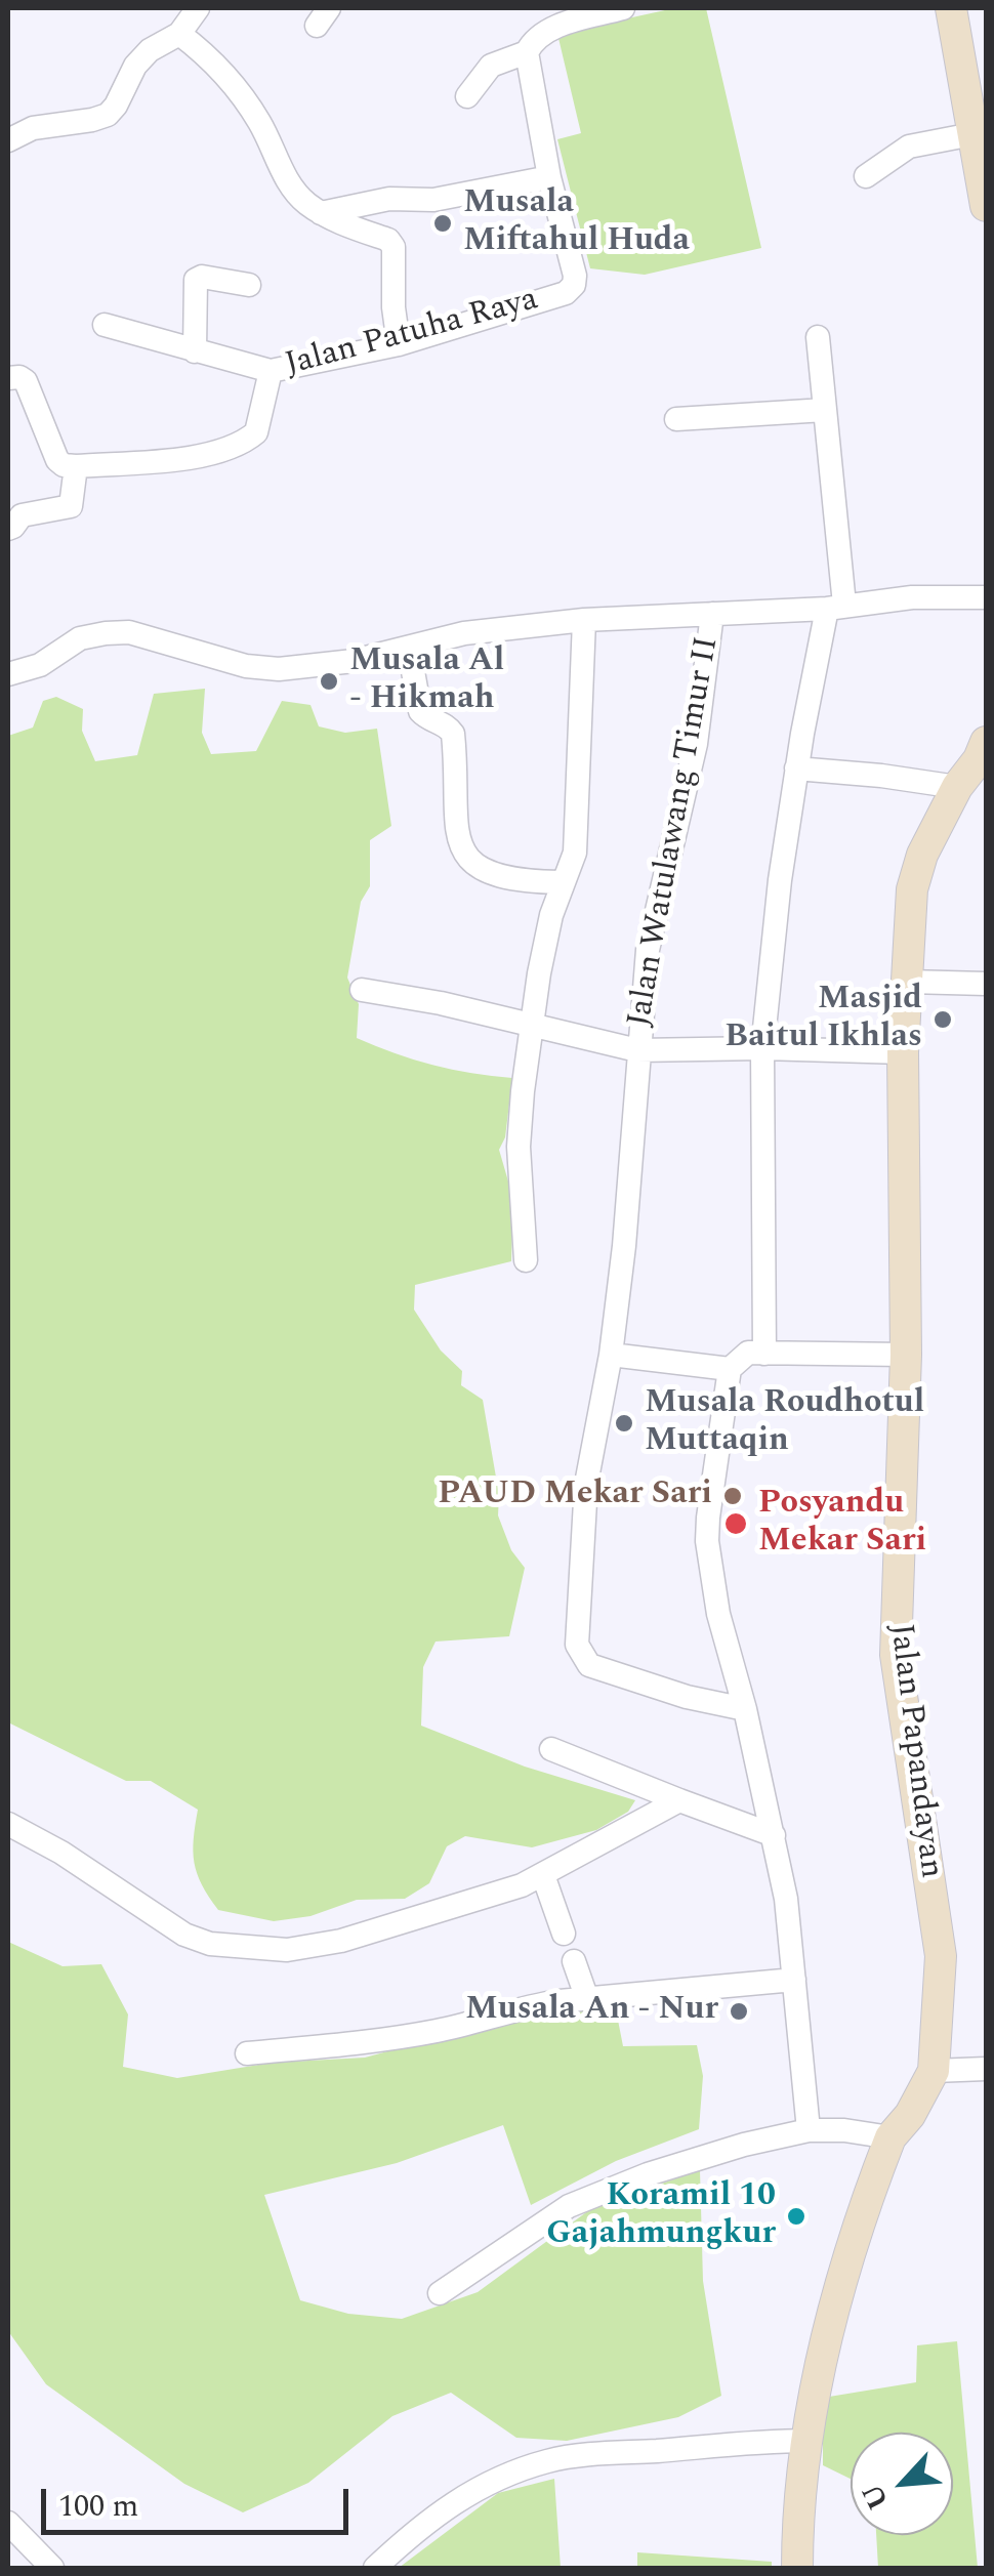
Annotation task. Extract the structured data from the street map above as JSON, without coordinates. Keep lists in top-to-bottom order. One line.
{"streets":{"main road":["Jalan Papandayan"],"street":["Jalan Patuha Raya","Jalan Watulawang Timur II"]},"places":["Musala Miftahul Huda","Musala Al - Hikmah","Masjid Baitul Ikhlas","Musala Roudhotul Muttaqin","PAUD Mekar Sari","Posyandu Mekar Sari","Musala An - Nur","Koramil 10 Gajahmungkur"],"scale_bar":"100 m","north":"bottom left"}
